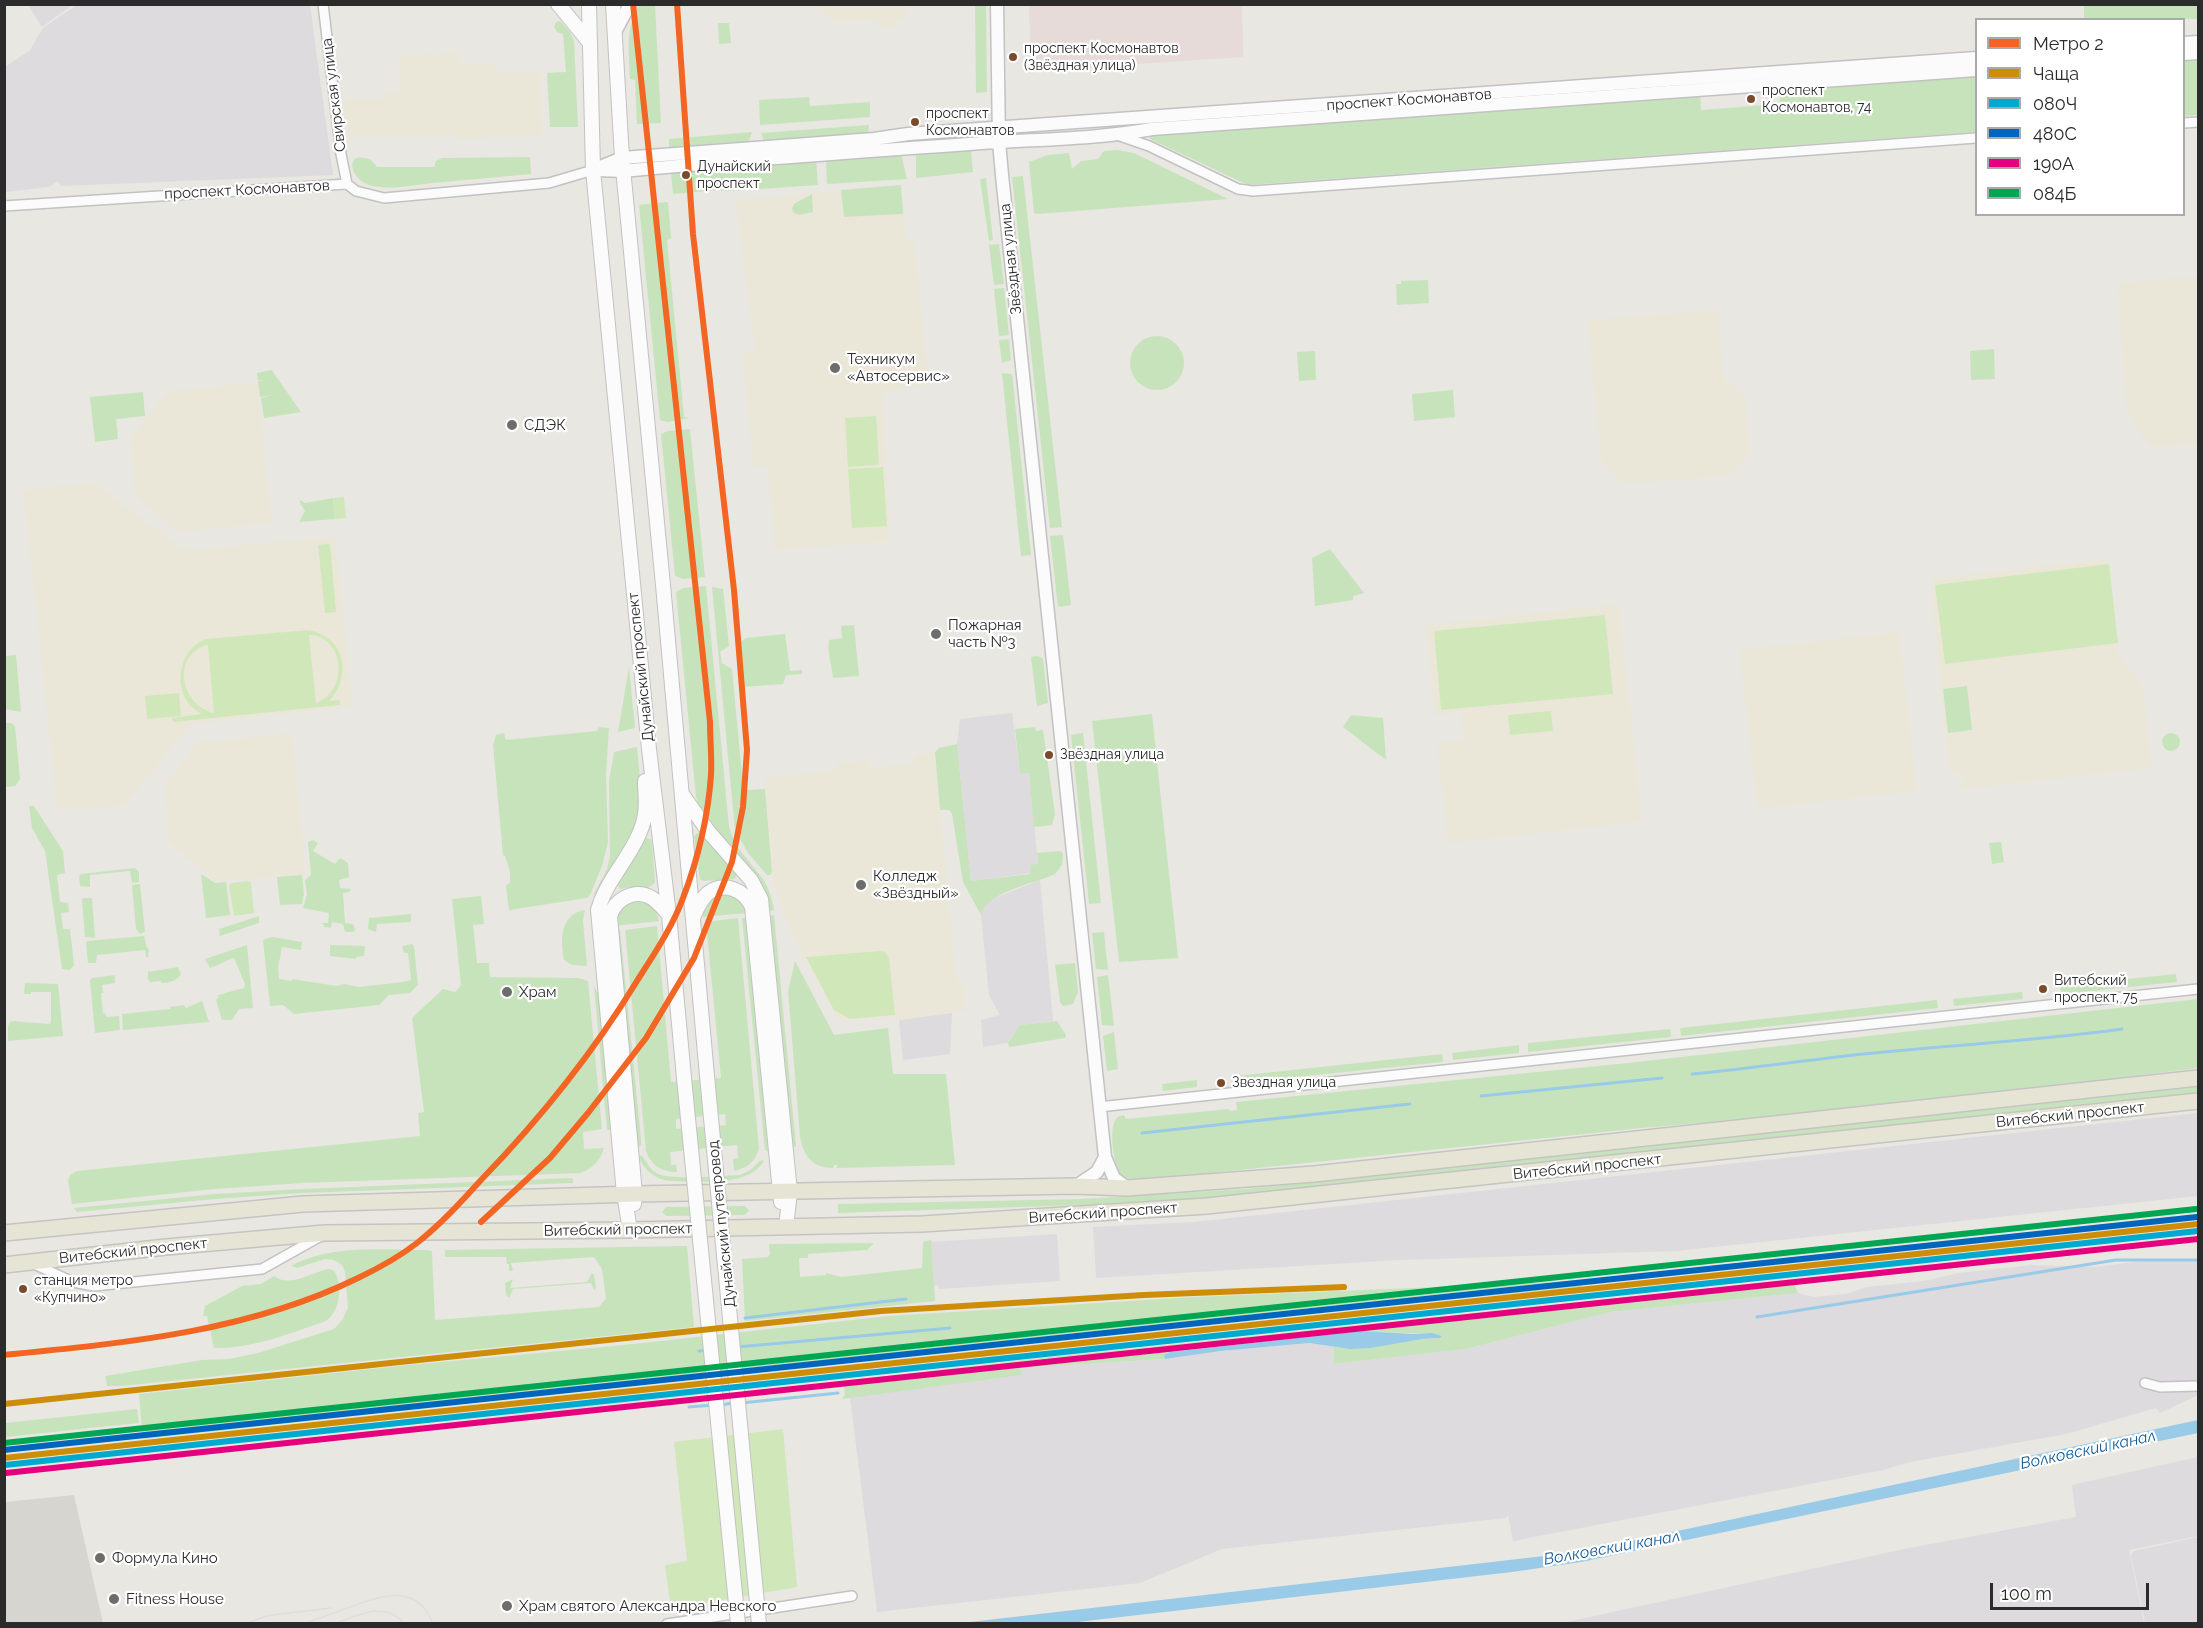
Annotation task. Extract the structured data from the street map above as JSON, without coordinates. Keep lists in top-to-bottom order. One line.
{"streets":{"main road":["Дунайский проспект","Витебский проспект","Дунайский путепровод"],"street":["Свирская улица","проспект Космонавтов","Звёздная улица"]},"crossings":[["Свирская улица","проспект Космонавтов"],["проспект Космонавтов","Звёздная улица"],["проспект Космонавтов","Дунайский проспект"],["Дунайский проспект","Дунайский путепровод"]],"water":["Волковский канал"],"places":["проспект Космонавтов (Звёздная улица)","проспект Космонавтов, 74","проспект Космонавтов","Дунайский проспект","Техникум «Автосервис»","СДЭК","Пожарная часть №3","Звёздная улица","Колледж «Звёздный»","Витебский проспект, 75","Храм","Звездная улица","станция метро «Купчино»","Формула Кино","Fitness House","Храм святого Александра Невского"],"lines":["metro line 2","transit line 084Б","transit line 480С","transit line Чаща","transit line 080Ч","transit line 190А"],"legend":["Метро 2","Чаща","080Ч","480С","190А","084Б"],"scale_bar":"100 m"}
